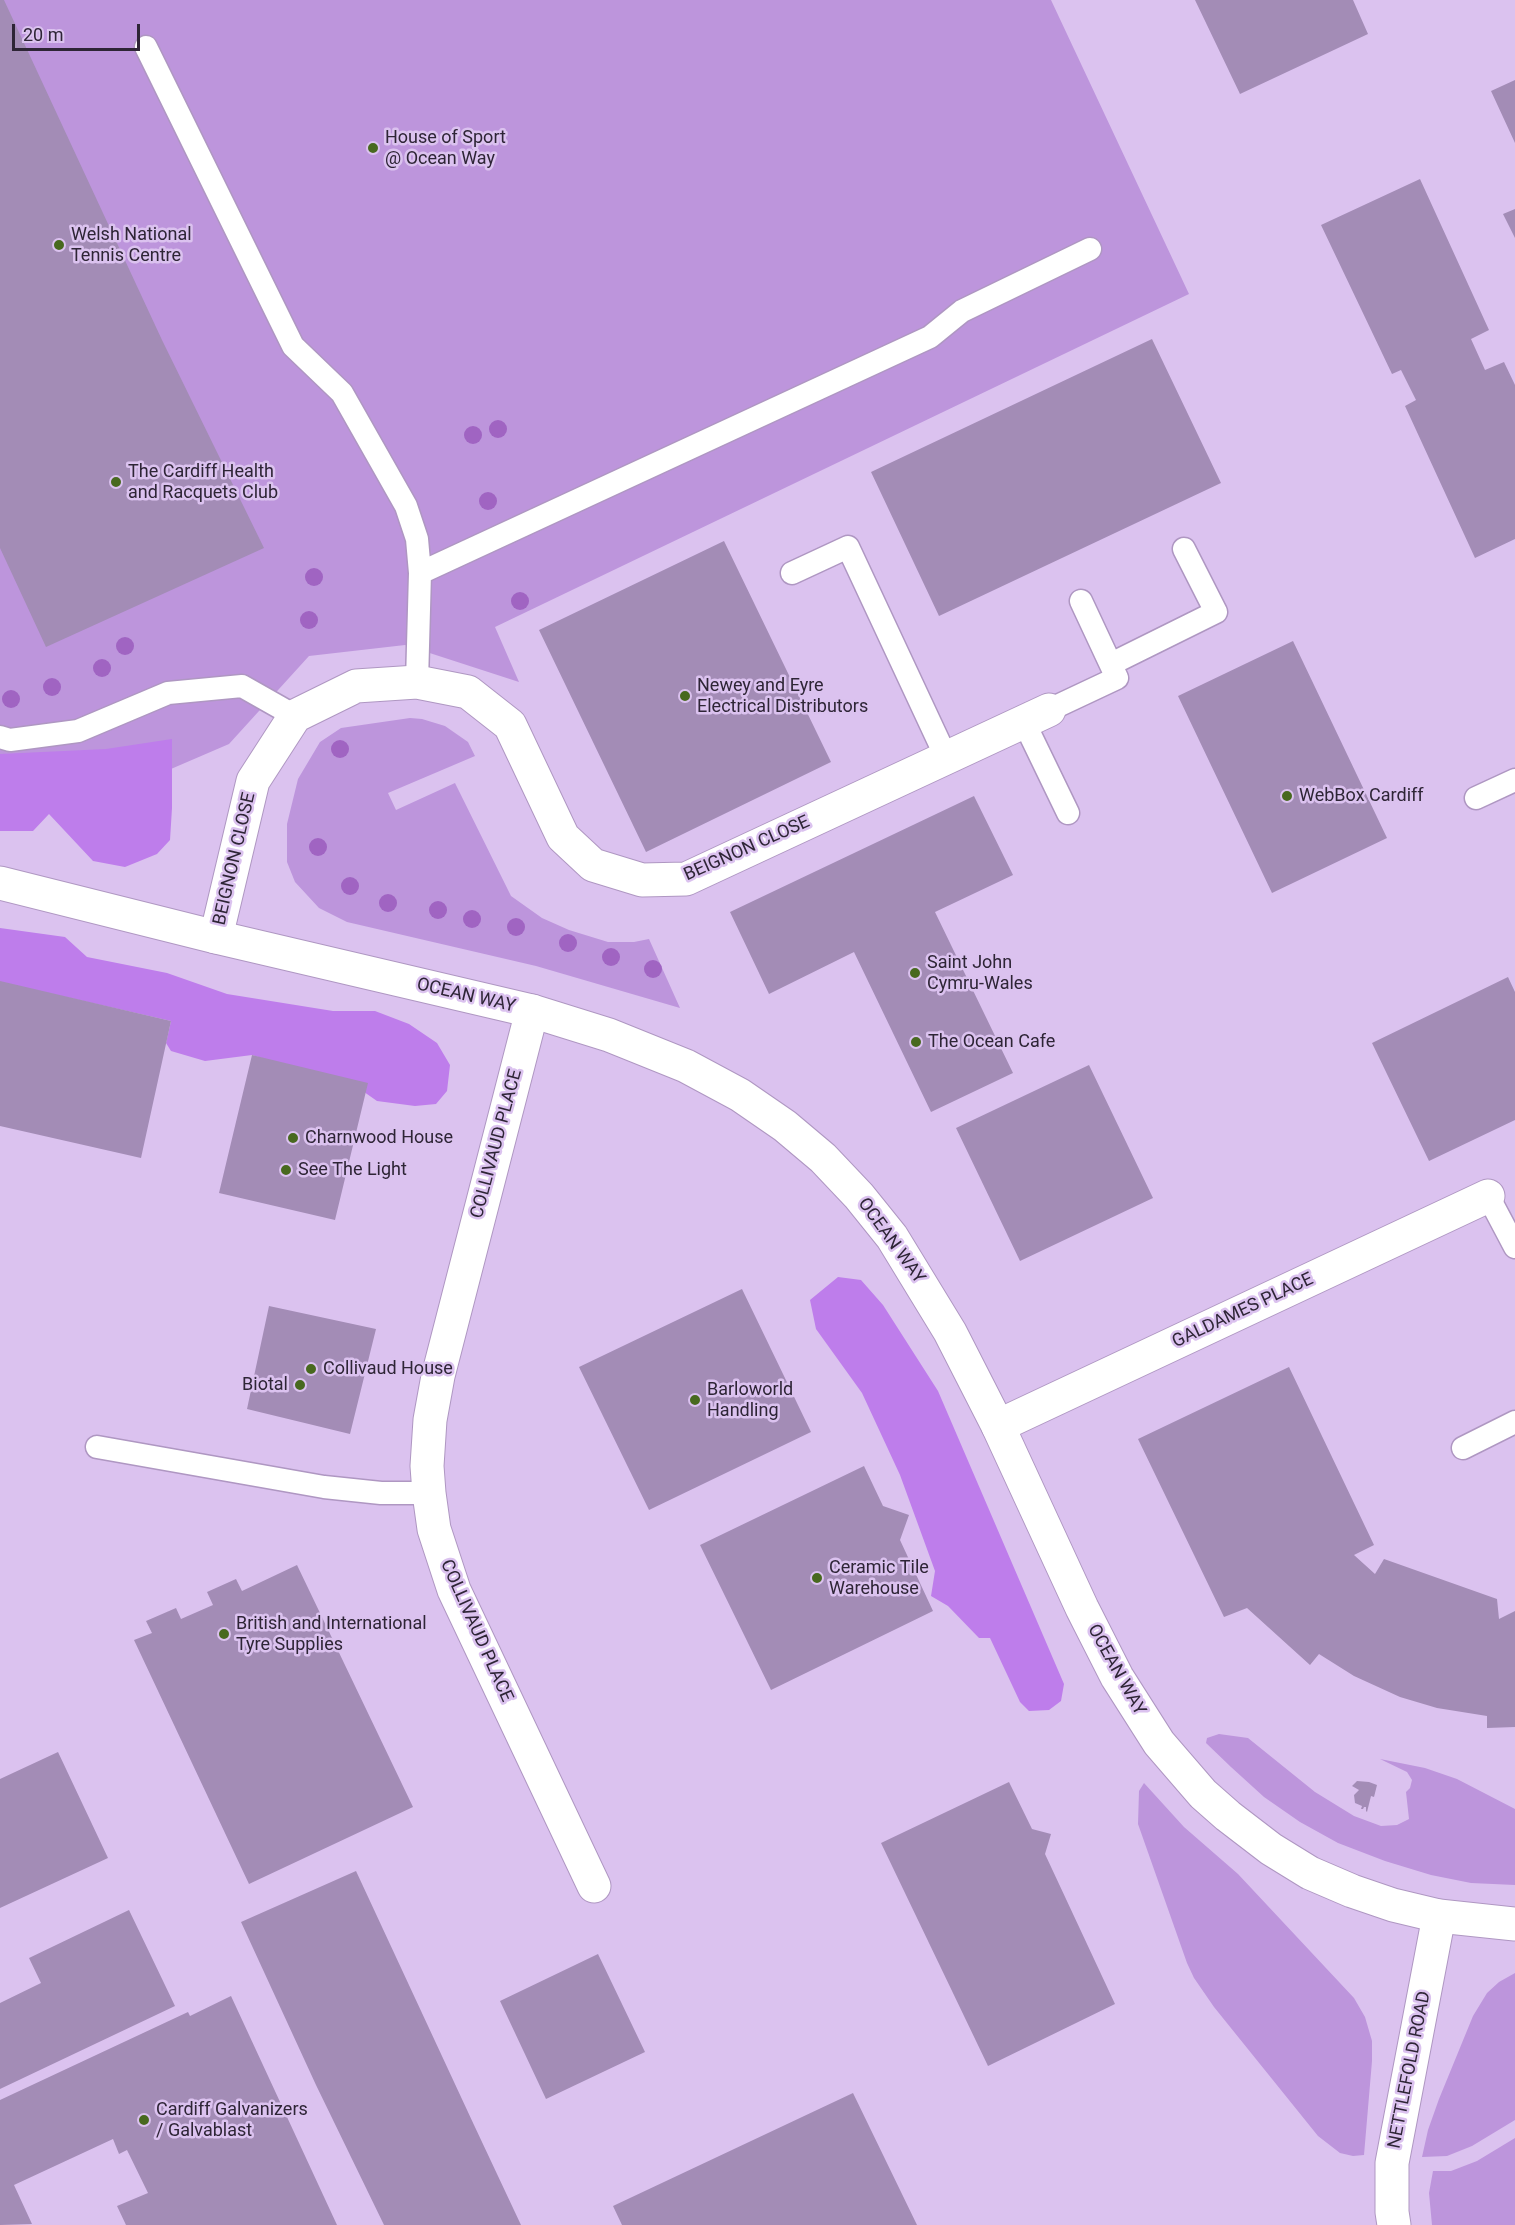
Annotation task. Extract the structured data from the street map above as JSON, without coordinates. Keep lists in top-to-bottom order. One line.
{"streets":{"street":["BEIGNON CLOSE","OCEAN WAY","COLLIVAUD PLACE","GALDAMES PLACE","NETTLEFOLD ROAD"]},"crossings":[["BEIGNON CLOSE","OCEAN WAY"],["OCEAN WAY","COLLIVAUD PLACE"],["OCEAN WAY","GALDAMES PLACE"],["OCEAN WAY","NETTLEFOLD ROAD"]],"places":["House of Sport @ Ocean Way","Welsh National Tennis Centre","The Cardiff Health and Racquets Club","Newey and Eyre Electrical Distributors","WebBox Cardiff","Saint John Cymru-Wales","The Ocean Cafe","Charnwood House","See The Light","Collivaud House","Biotal","Barloworld Handling","Ceramic Tile Warehouse","British and International Tyre Supplies","Cardiff Galvanizers / Galvablast"],"scale_bar":"20 m"}
